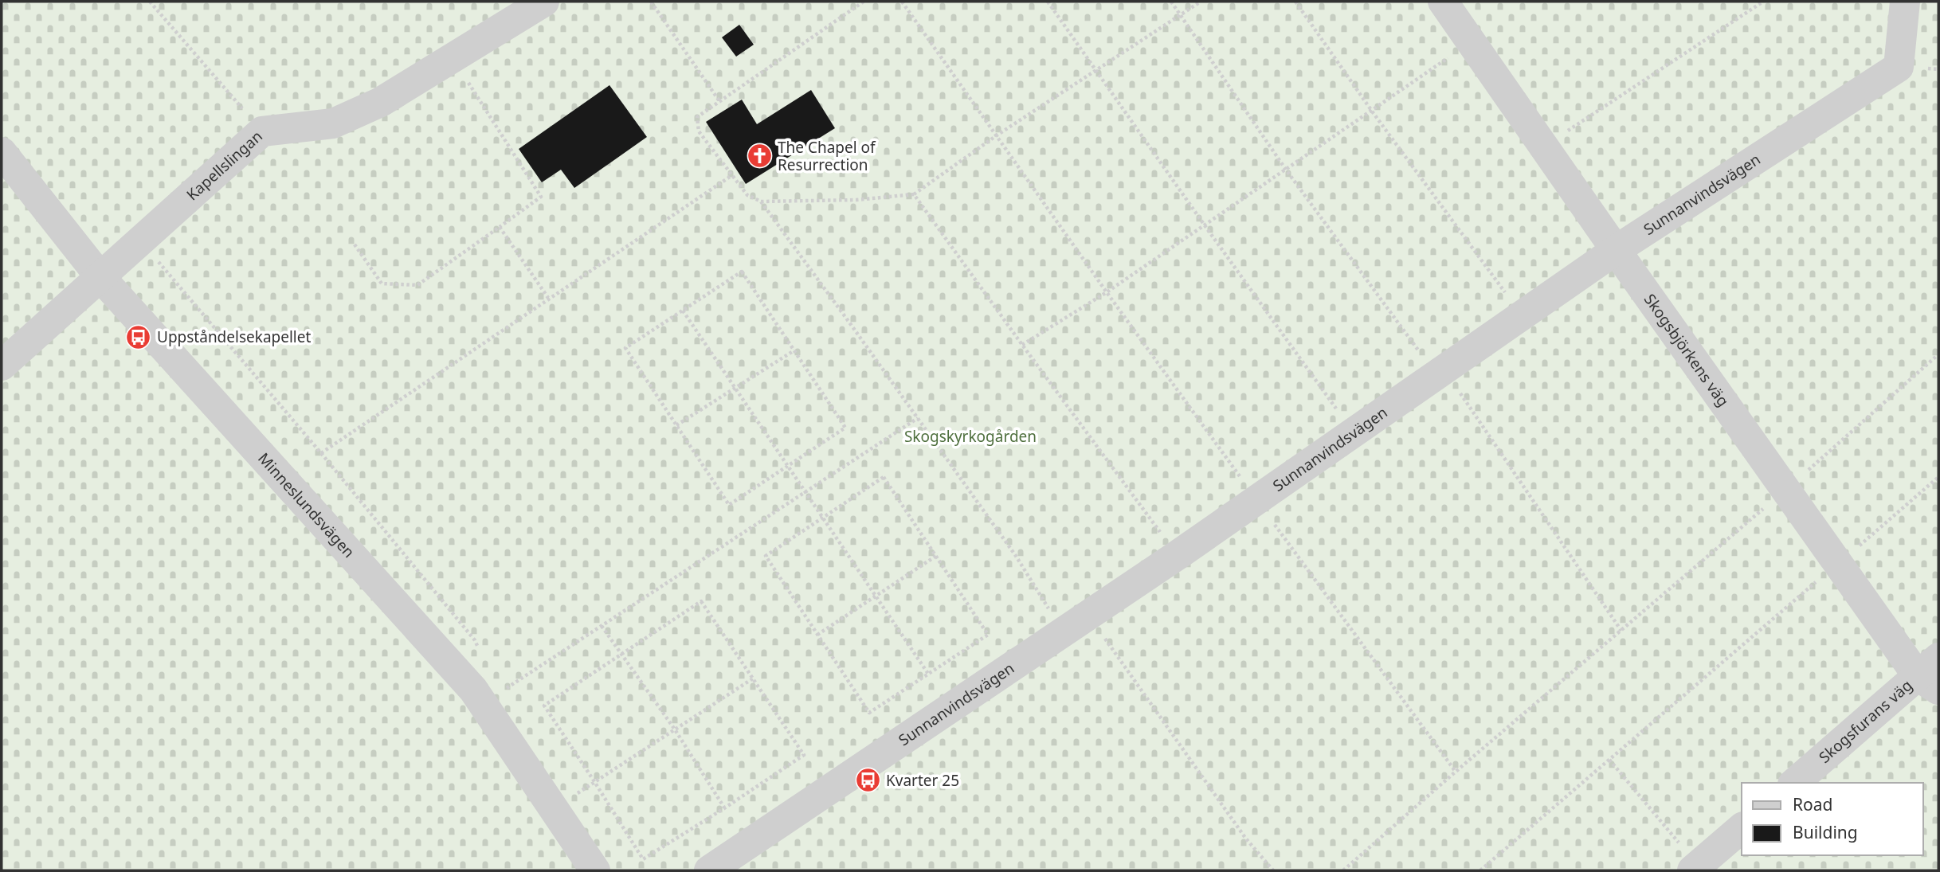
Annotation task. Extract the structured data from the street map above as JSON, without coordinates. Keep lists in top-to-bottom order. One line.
{"streets":{"street":["Kapellslingan","Sunnanvindsvägen","Skogsbjörkens väg","Minneslundsvägen","Skogsfurans väg"]},"crossings":[["Kapellslingan","Minneslundsvägen"],["Sunnanvindsvägen","Skogsbjörkens väg"],["Skogsbjörkens väg","Skogsfurans väg"]],"parks":["Skogskyrkogården"],"places":{"church":["The Chapel of Resurrection"],"bus stop":["Uppståndelsekapellet","Kvarter 25"]},"legend":["Road","Building"]}
